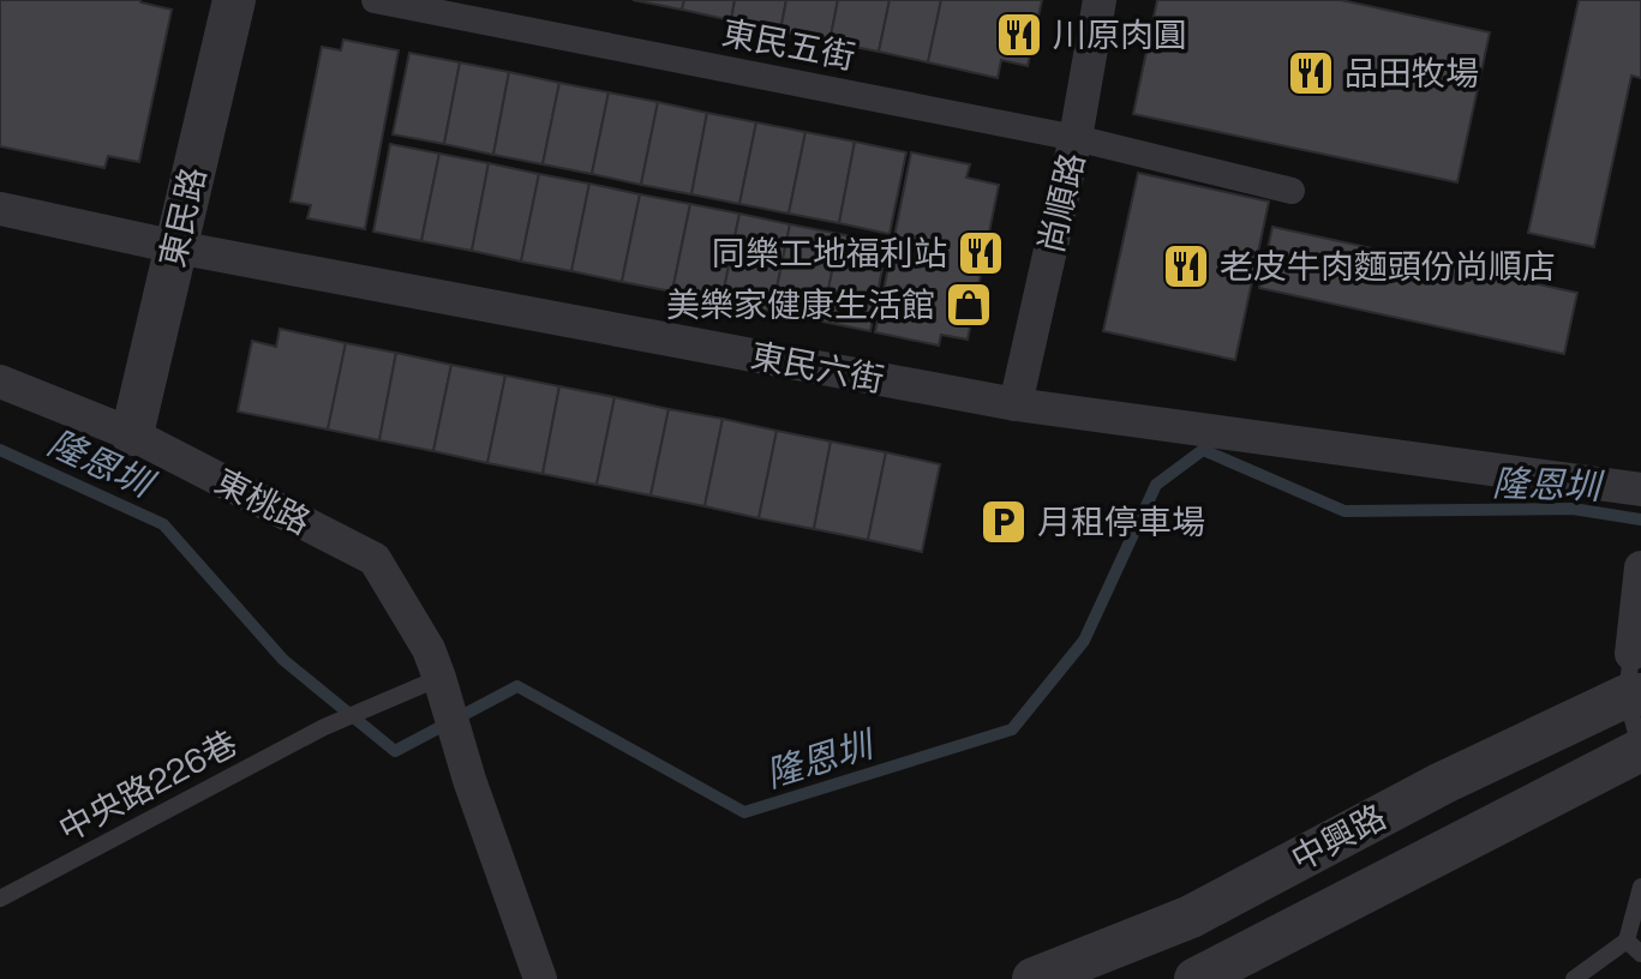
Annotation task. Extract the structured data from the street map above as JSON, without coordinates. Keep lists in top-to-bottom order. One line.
{"streets":{"street":["東民五街","尚順路","東民路","東民六街","東桃路","中興路"],"lane":["中央路226巷"]},"crossings":[["東民五街","尚順路"],["尚順路","東民六街"],["東民路","東民六街"],["東民路","東桃路"],["東桃路","中央路226巷"]],"water":["隆恩圳"],"places":{"restaurant":["川原肉圓","品田牧場","同樂工地福利站","老皮牛肉麵頭份尚順店"],"shop":["美樂家健康生活館"],"parking":["月租停車場"]}}
